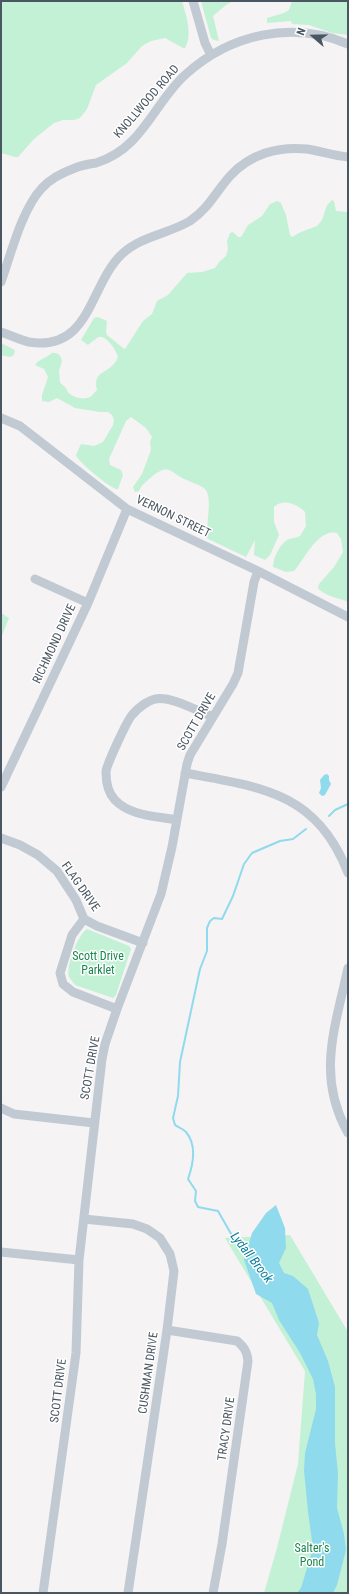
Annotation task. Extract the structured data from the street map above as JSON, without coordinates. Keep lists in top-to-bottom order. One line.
{"streets":{"street":["KNOLLWOOD ROAD","VERNON STREET","RICHMOND DRIVE","SCOTT DRIVE","FLAG DRIVE","CUSHMAN DRIVE","TRACY DRIVE"]},"crossings":[["VERNON STREET","RICHMOND DRIVE"],["VERNON STREET","SCOTT DRIVE"],["SCOTT DRIVE","FLAG DRIVE"],["SCOTT DRIVE","CUSHMAN DRIVE"],["CUSHMAN DRIVE","TRACY DRIVE"]],"water":["Lydall Brook"],"parks":["Scott Drive Parklet","Salter's Pond"],"north":"left"}
